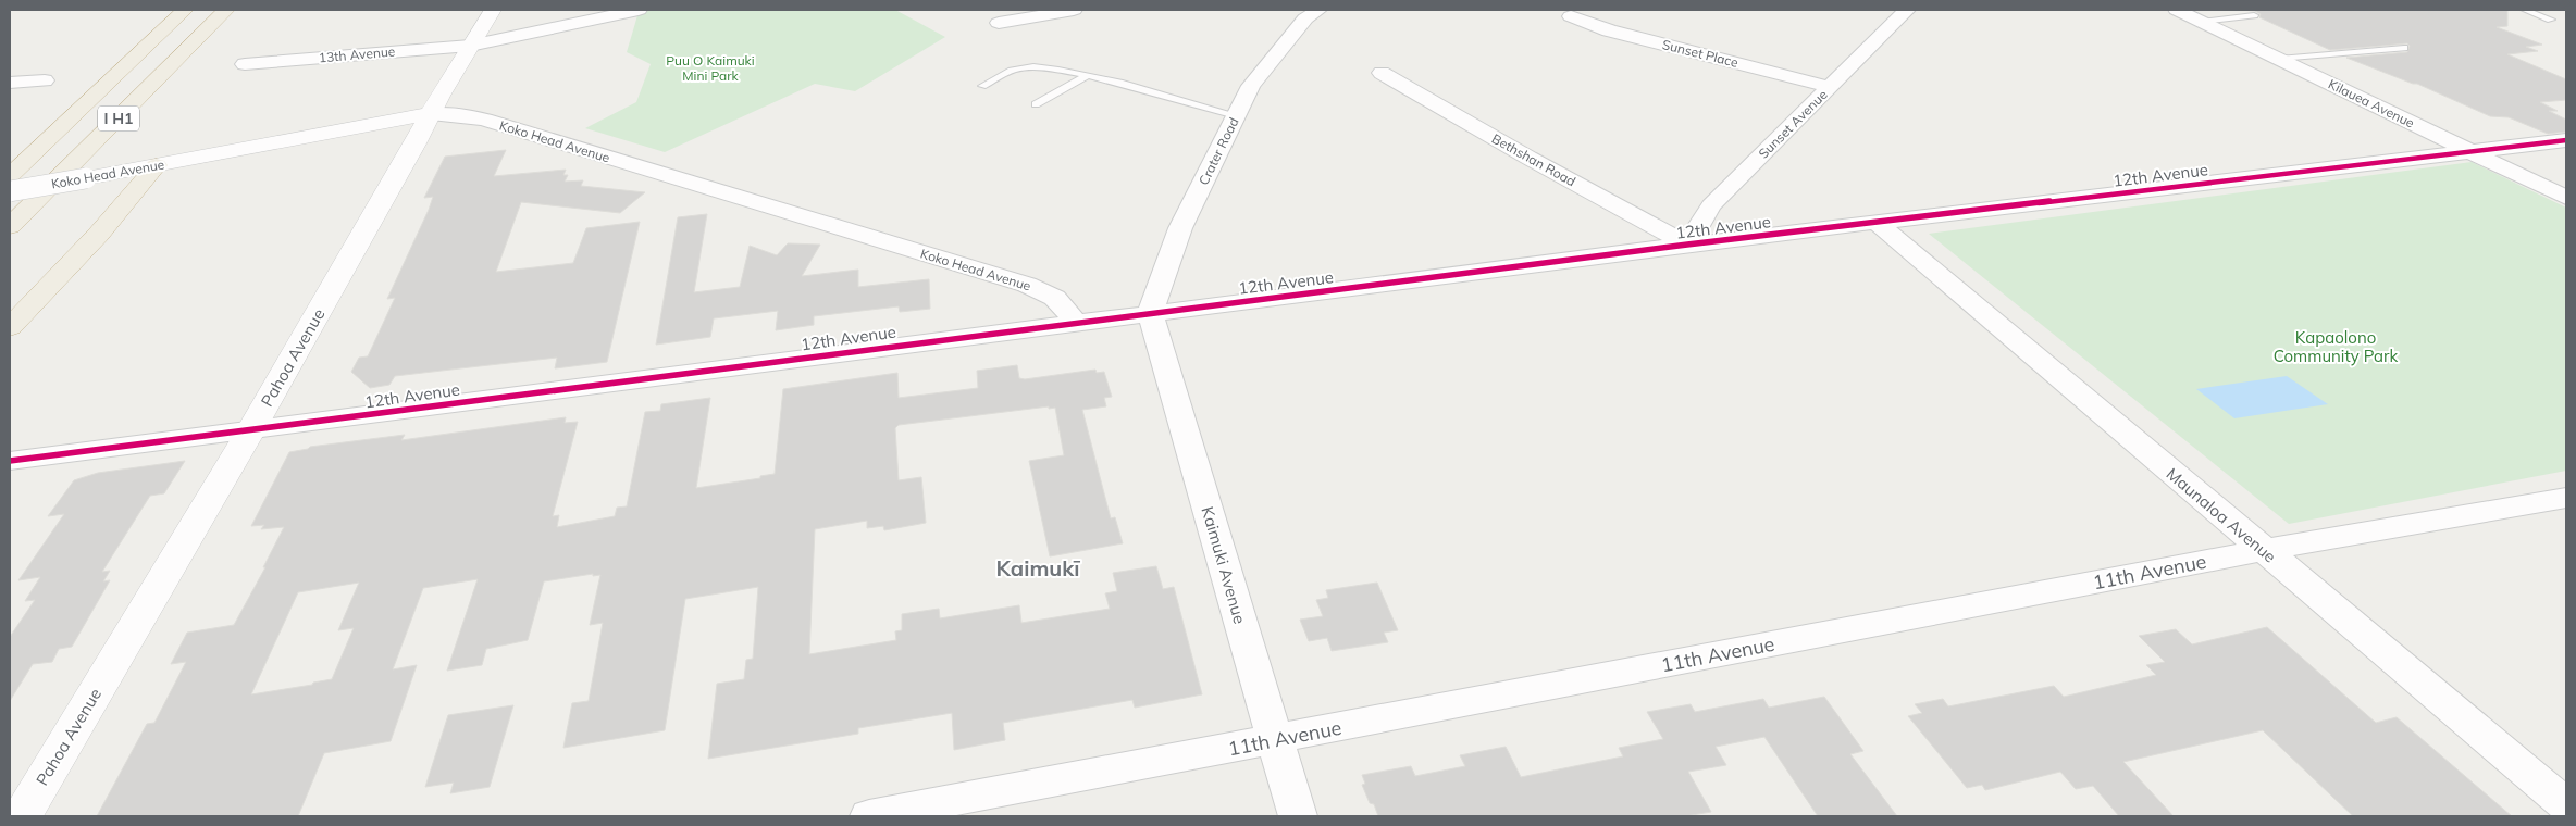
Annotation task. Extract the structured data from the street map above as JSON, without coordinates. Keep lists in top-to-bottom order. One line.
{"streets":{"highway":["I H1"],"street":["Sunset Place","13th Avenue","Kilauea Avenue","Sunset Avenue","Koko Head Avenue","Crater Road","Bethshan Road","12th Avenue","Pahoa Avenue","Maunaloa Avenue","Kaimuki Avenue","11th Avenue"]},"crossings":[["Sunset Place","Sunset Avenue"],["13th Avenue","Pahoa Avenue"],["Kilauea Avenue","12th Avenue"],["Sunset Avenue","Bethshan Road"],["Sunset Avenue","12th Avenue"],["Koko Head Avenue","12th Avenue"],["Koko Head Avenue","Pahoa Avenue"],["Crater Road","12th Avenue"],["Crater Road","Kaimuki Avenue"],["Bethshan Road","12th Avenue"],["12th Avenue","Pahoa Avenue"],["12th Avenue","Maunaloa Avenue"],["12th Avenue","Kaimuki Avenue"],["Maunaloa Avenue","11th Avenue"],["Kaimuki Avenue","11th Avenue"]],"districts":["Kaimukī"],"parks":["Puu O Kaimuki Mini Park","Kapaolono Community Park"]}
